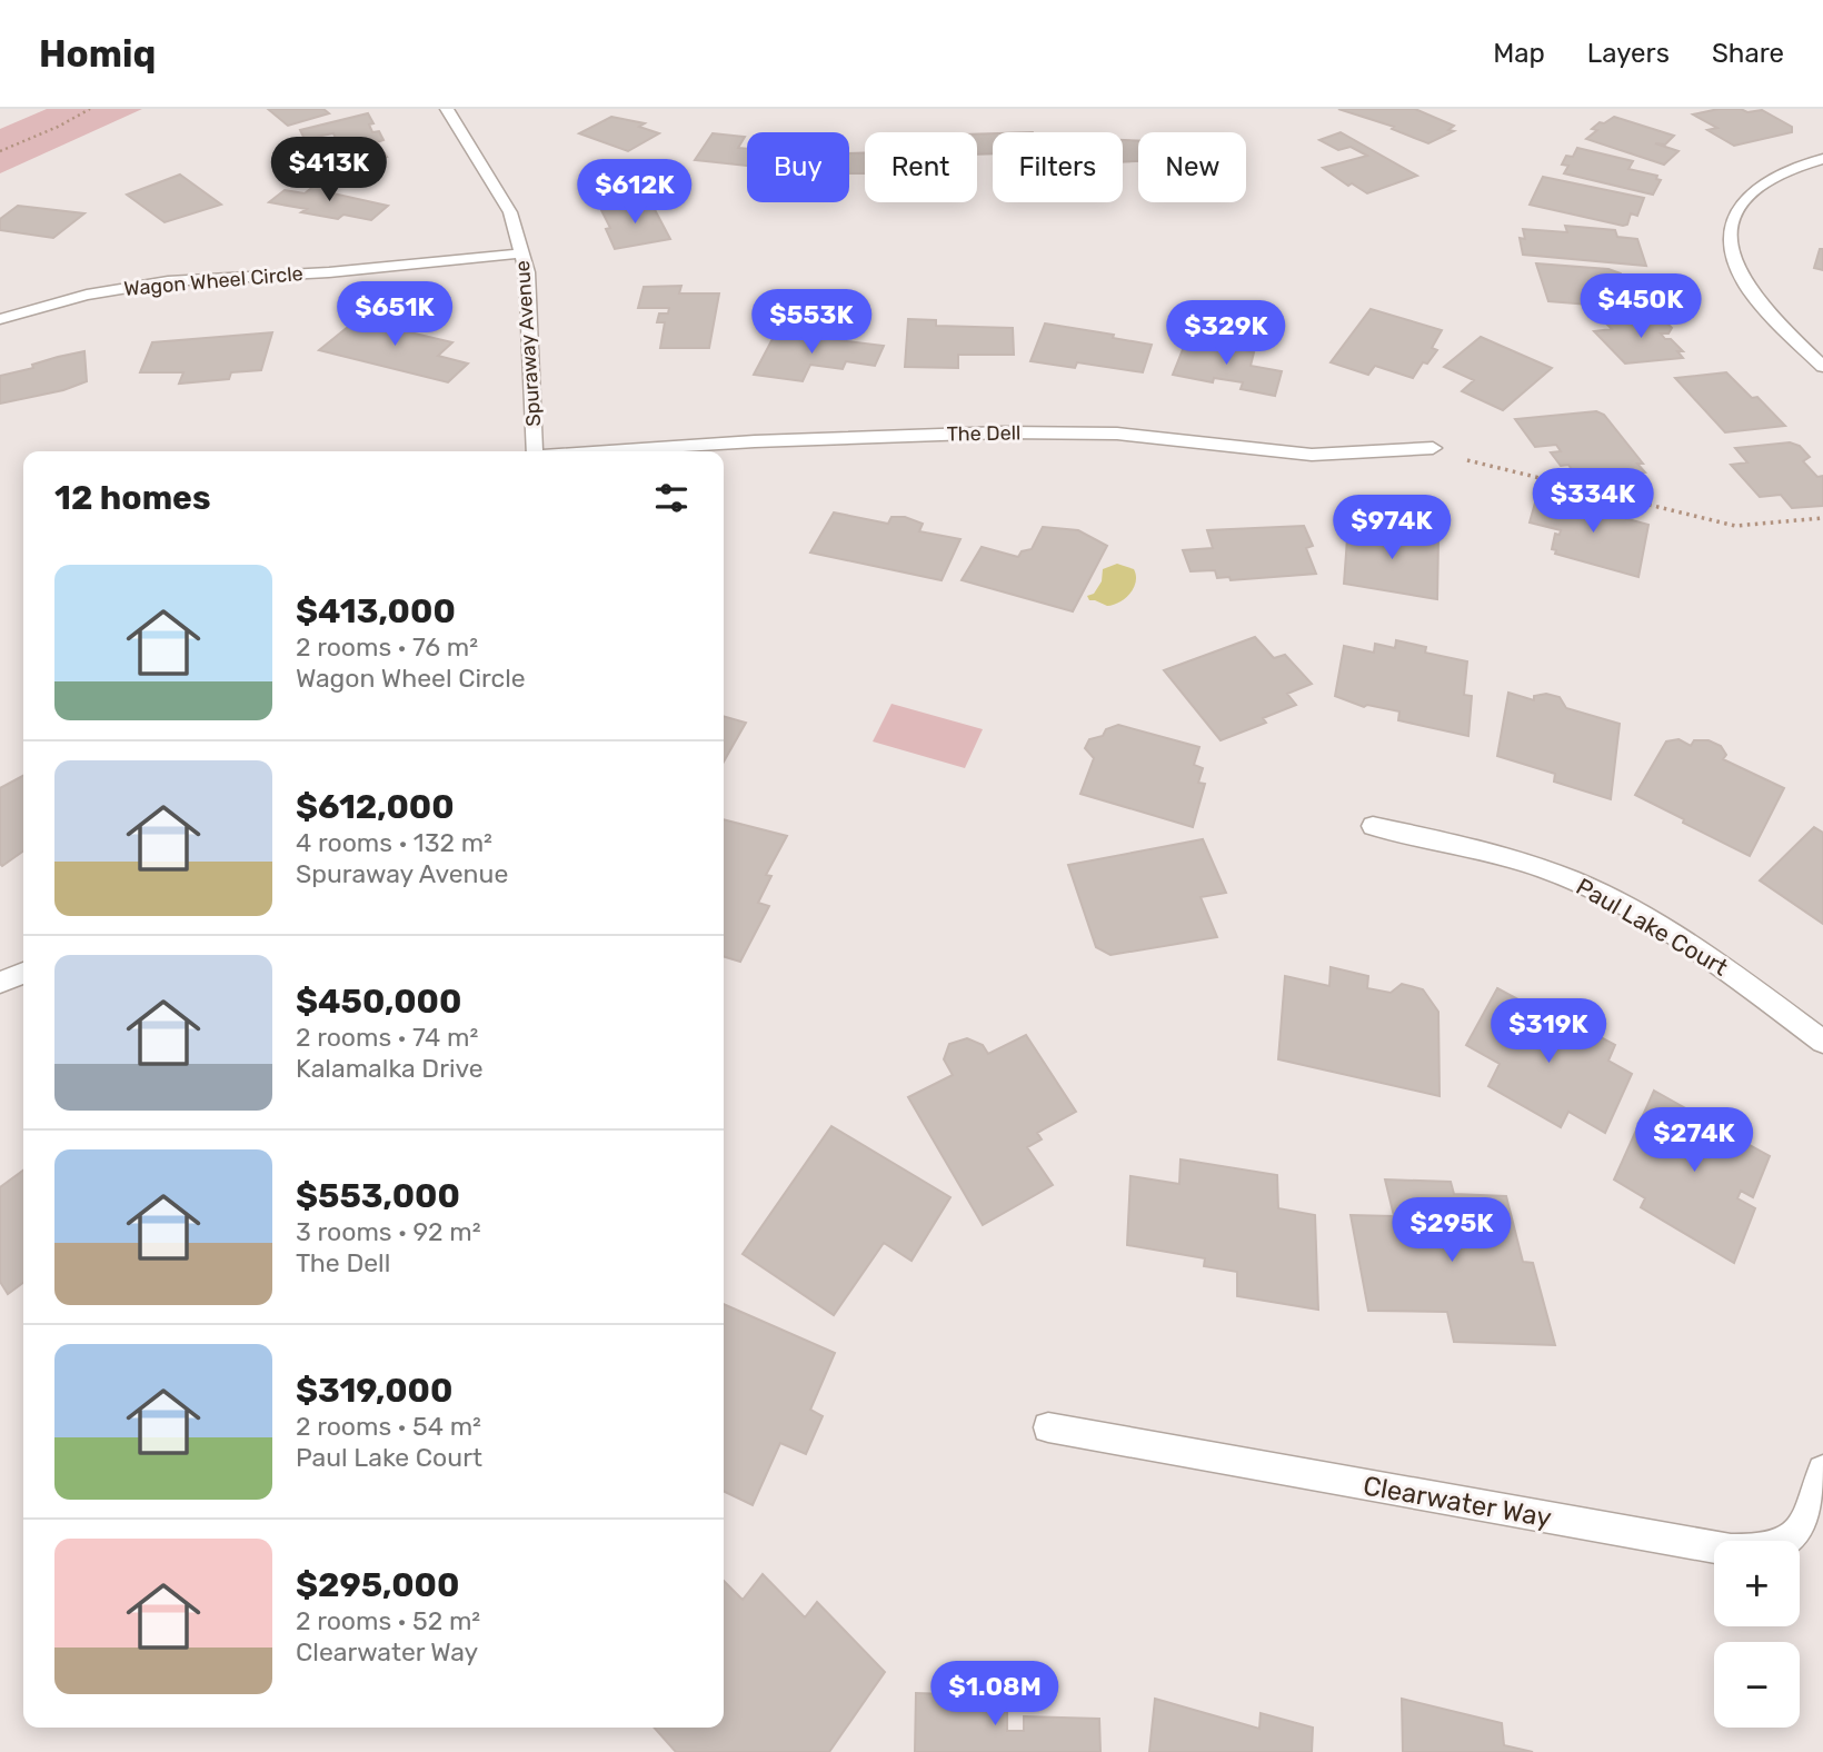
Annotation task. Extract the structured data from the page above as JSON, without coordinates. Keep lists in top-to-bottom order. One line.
{"streets":{"street":["Wagon Wheel Circle","Spuraway Avenue","The Dell","Paul Lake Court","Clearwater Way"]},"crossings":[["Wagon Wheel Circle","Spuraway Avenue"]],"page":{"header":"Homiq","nav":["Map","Layers","Share"],"chip":["Buy","Rent","Filters","New"],"price":["$413K","$612K","$450K","$651K","$553K","$329K","$334K","$974K","$319K","$274K","$295K","$1.08M"],"heading":"12 homes","list":[{"name":"$413,000","note":"2 rooms · 76 m² · Wagon Wheel Circle"},{"name":"$612,000","note":"4 rooms · 132 m² · Spuraway Avenue"},{"name":"$450,000","note":"2 rooms · 74 m² · Kalamalka Drive"},{"name":"$553,000","note":"3 rooms · 92 m² · The Dell"},{"name":"$319,000","note":"2 rooms · 54 m² · Paul Lake Court"},{"name":"$295,000","note":"2 rooms · 52 m² · Clearwater Way"}],"map_buttons":["+","−"]}}
